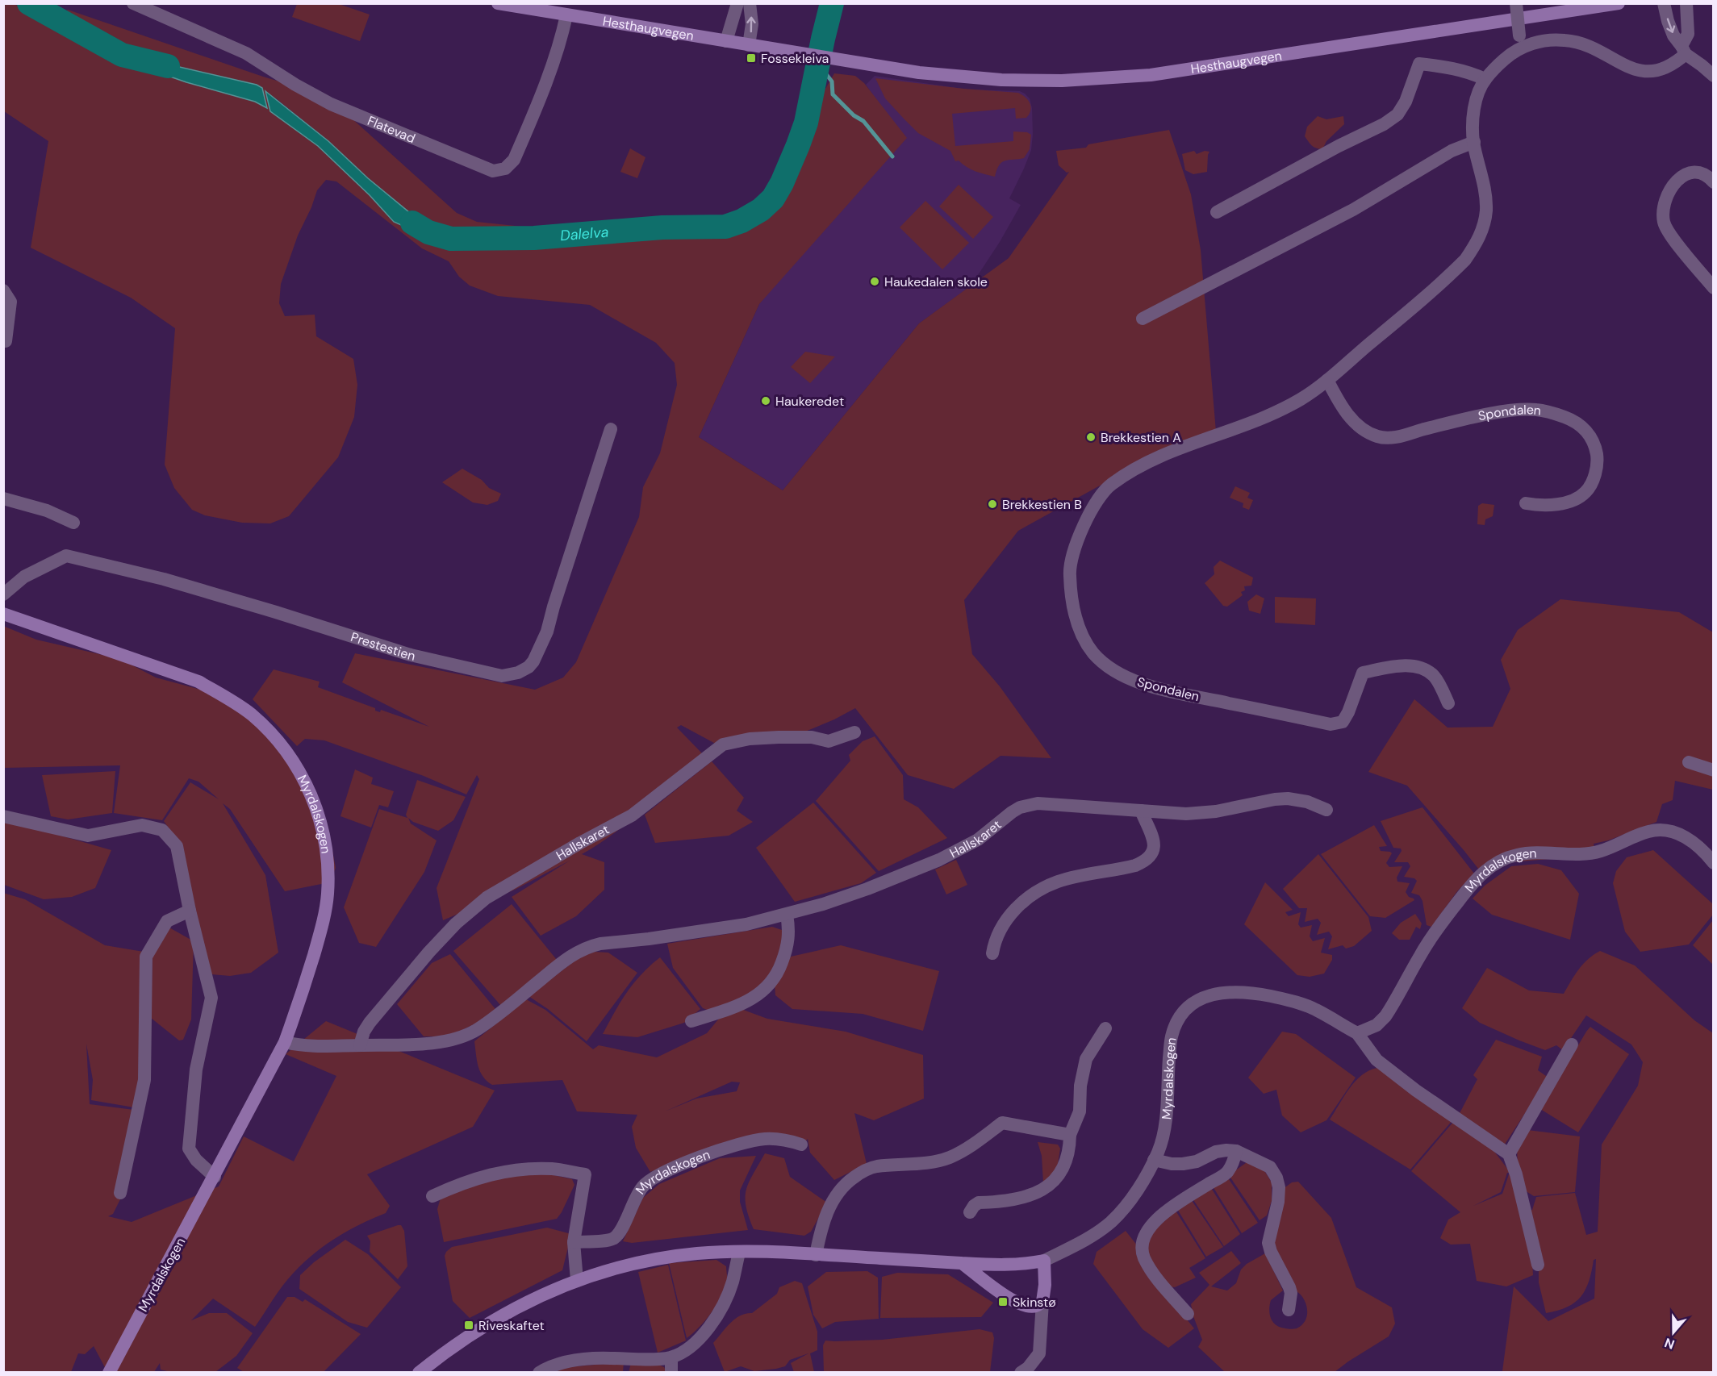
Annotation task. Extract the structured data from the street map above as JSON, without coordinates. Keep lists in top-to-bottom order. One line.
{"streets":{"main road":["Hesthaugvegen","Myrdalskogen"],"street":["Flatevad","Spondalen","Prestestien","Hallskaret"]},"crossings":[["Hesthaugvegen","Flatevad"],["Myrdalskogen","Hallskaret"]],"water":["Dalelva"],"places":{"transit":["Fossekleiva","Skinstø","Riveskaftet"],"other":["Haukedalen skole","Haukeredet","Brekkestien A","Brekkestien B"]},"north":"bottom"}
